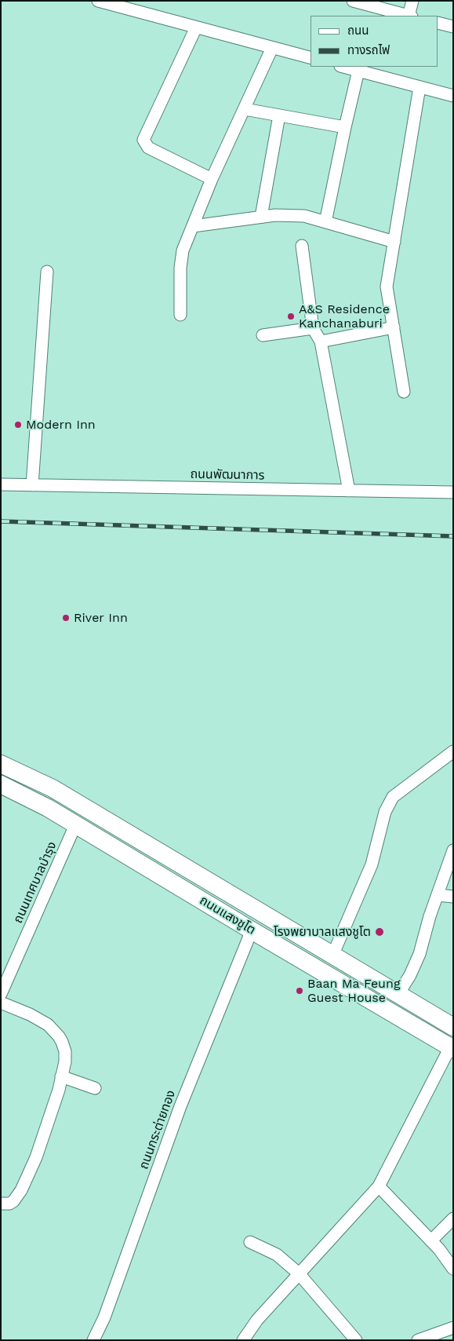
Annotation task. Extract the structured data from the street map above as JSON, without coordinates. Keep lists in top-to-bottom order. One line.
{"streets":{"main road":["ถนนแสงชูโต"],"street":["ถนนพัฒนาการ","ถนนเทศบาลบำรุง","ถนนกระต่ายทอง"]},"crossings":[["ถนนเทศบาลบำรุง","ถนนแสงชูโต"],["ถนนแสงชูโต","ถนนกระต่ายทอง"]],"places":["A&S Residence Kanchanaburi","Modern Inn","River Inn","โรงพยาบาลแสงชูโต","Baan Ma Feung Guest House"],"legend":["ถนน","ทางรถไฟ"]}
